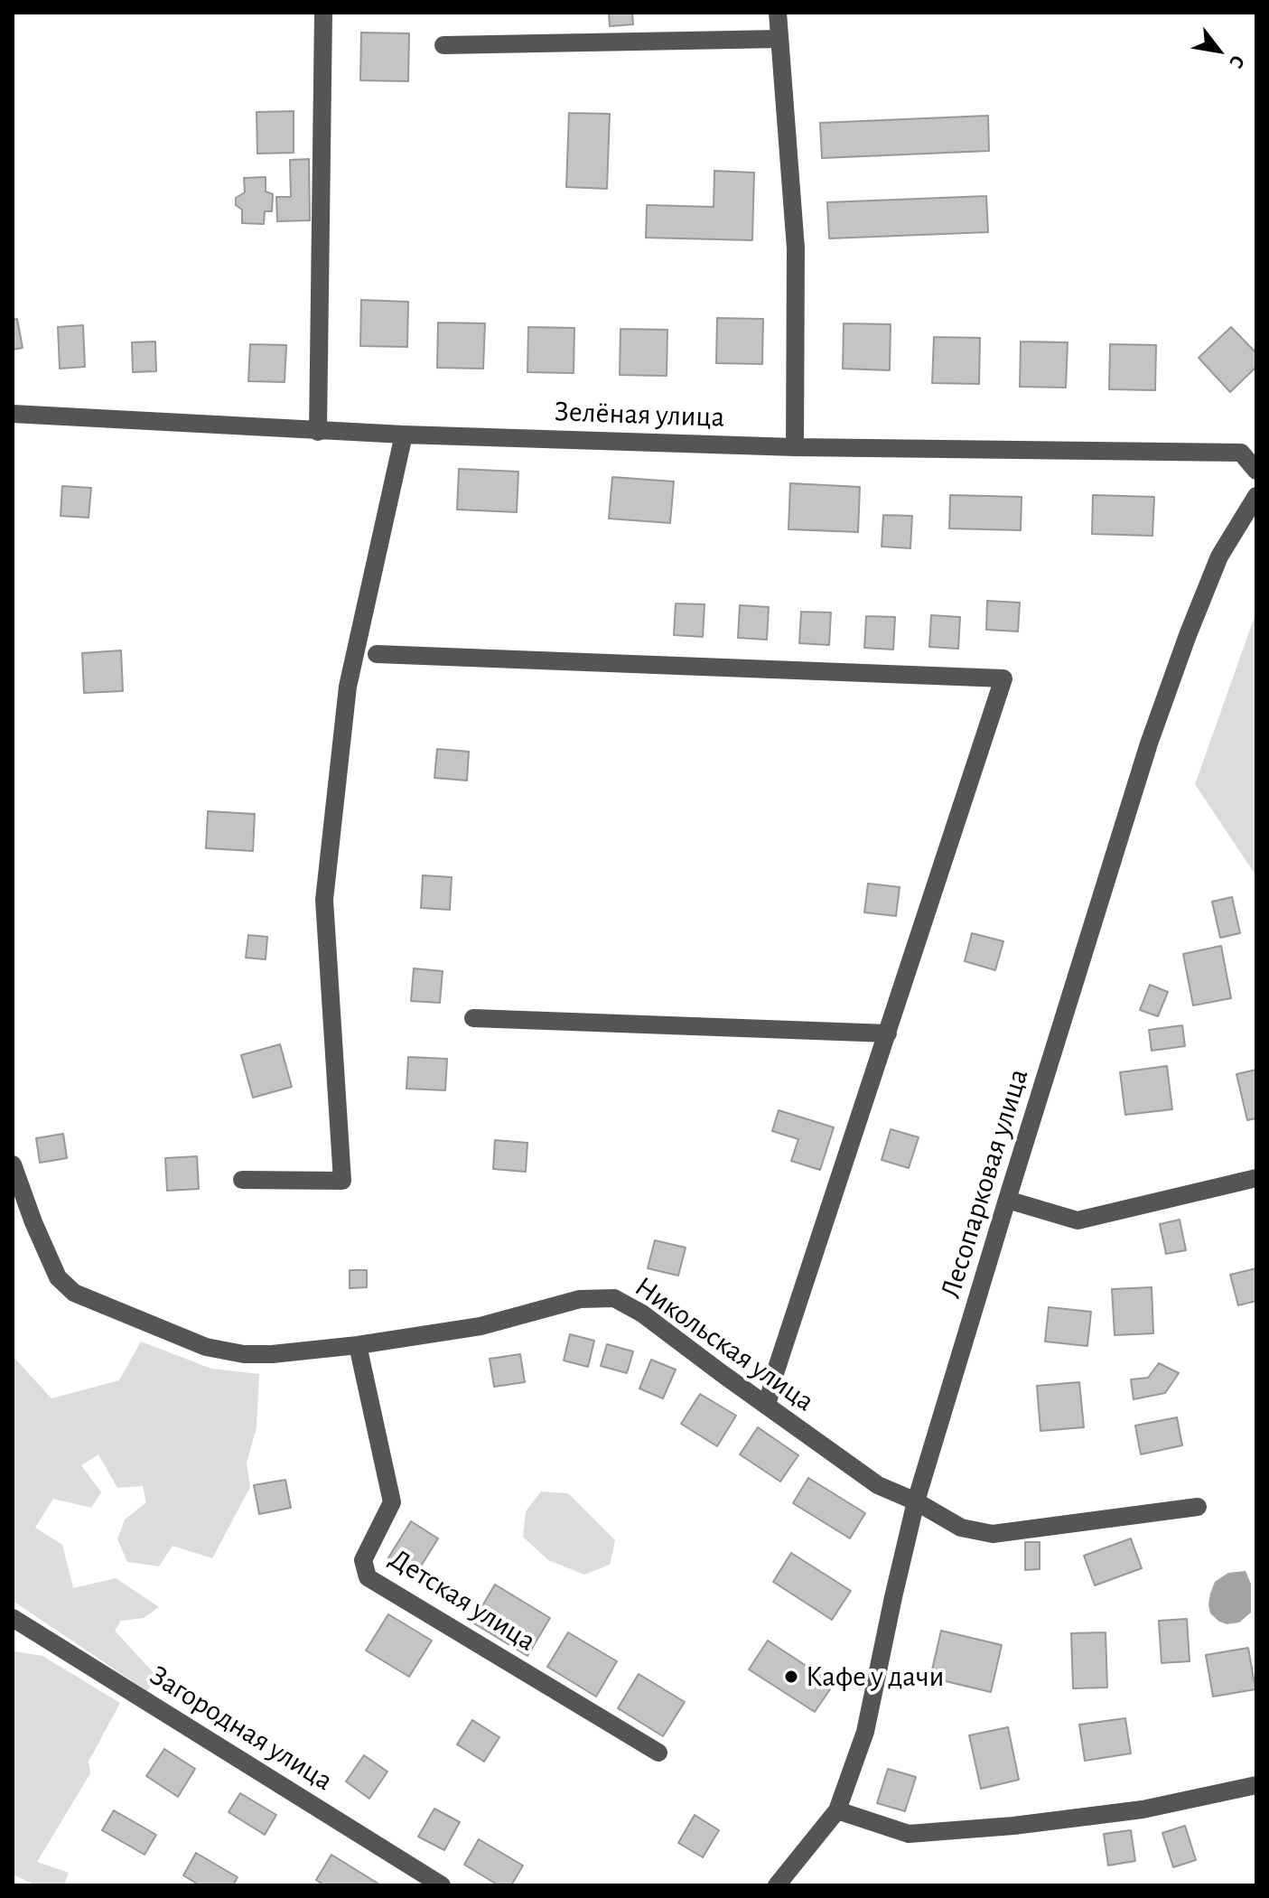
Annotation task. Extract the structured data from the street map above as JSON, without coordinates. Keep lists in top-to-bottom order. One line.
{"streets":{"street":["Зелёная улица","Лесопарковая улица","Никольская улица","Детская улица","Загородная улица"]},"crossings":[["Лесопарковая улица","Никольская улица"],["Никольская улица","Детская улица"]],"places":["Кафе у дачи"],"north":"bottom right"}
